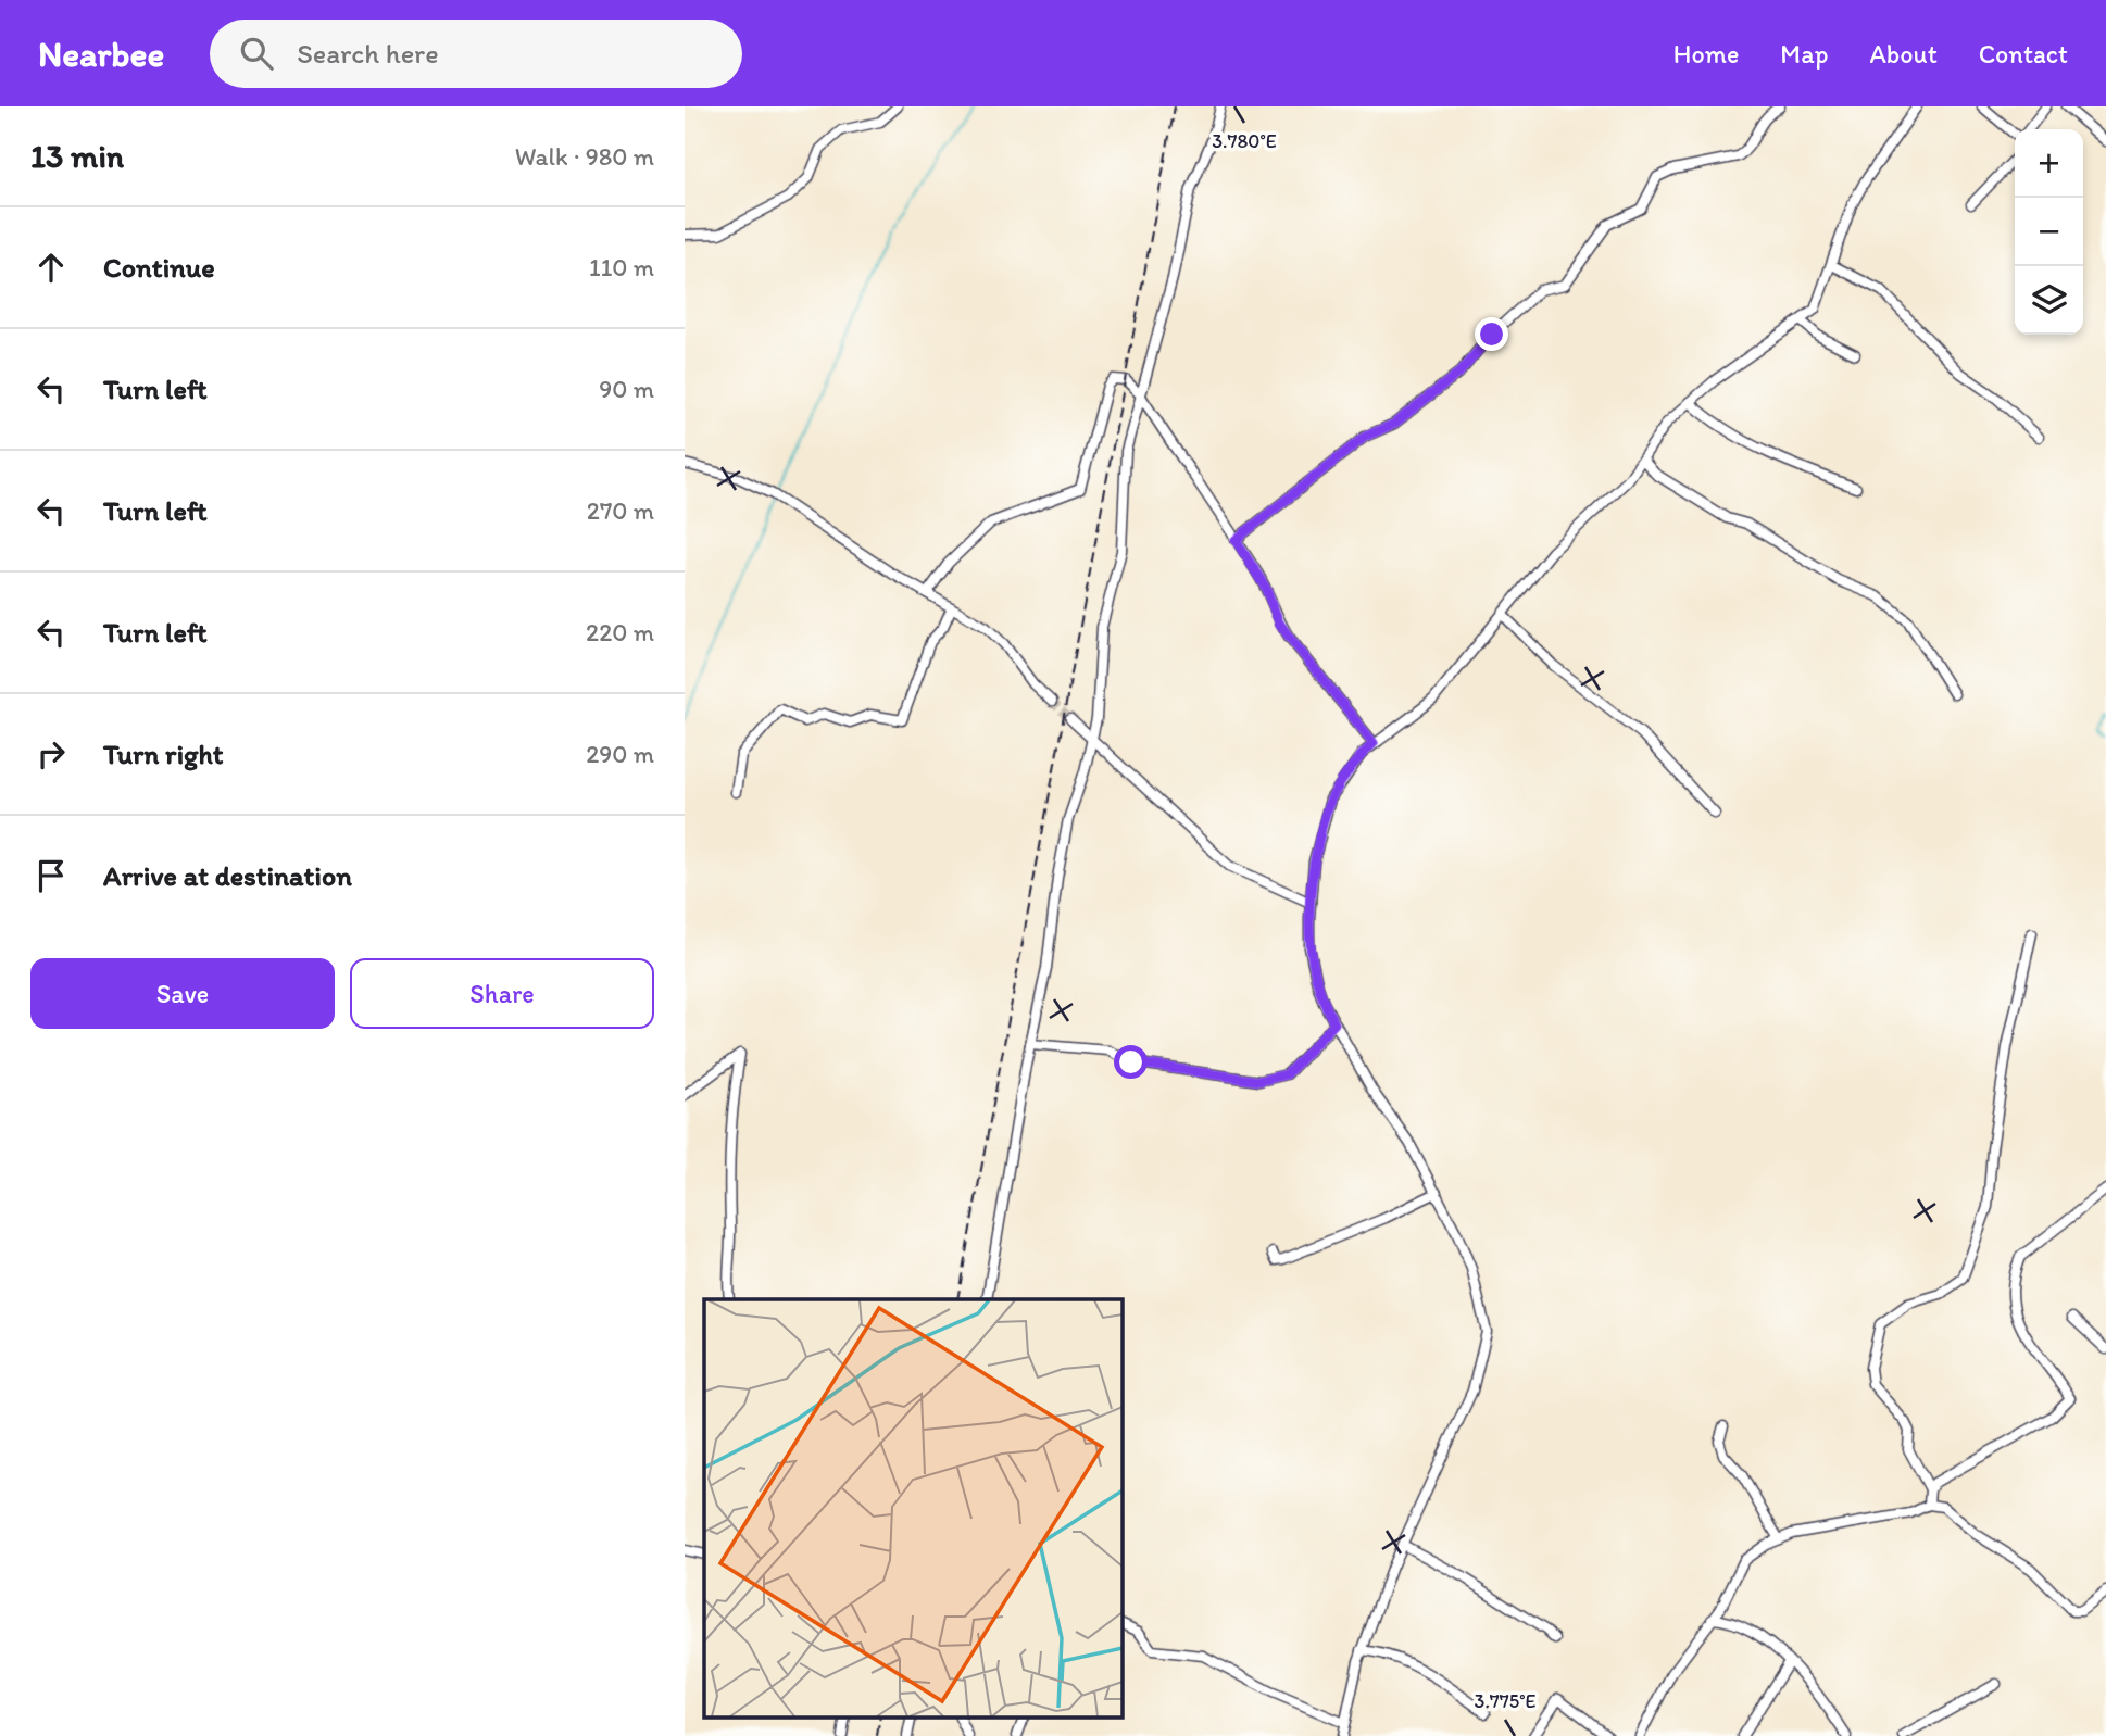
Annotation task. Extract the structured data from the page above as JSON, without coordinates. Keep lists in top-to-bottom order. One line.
{"page":{"header":"Nearbee","search":"Search here","nav":["Home","Map","About","Contact"],"heading":["13 min","Walk · 980 m"],"map_buttons":["+","−"],"list":[["Continue","110 m"],["Turn left","90 m"],["Turn left","270 m"],["Turn left","220 m"],["Turn right","290 m"],"Arrive at destination"],"buttons":["Save","Share"]},"coordinates":["3.780°E","3.775°E"]}
